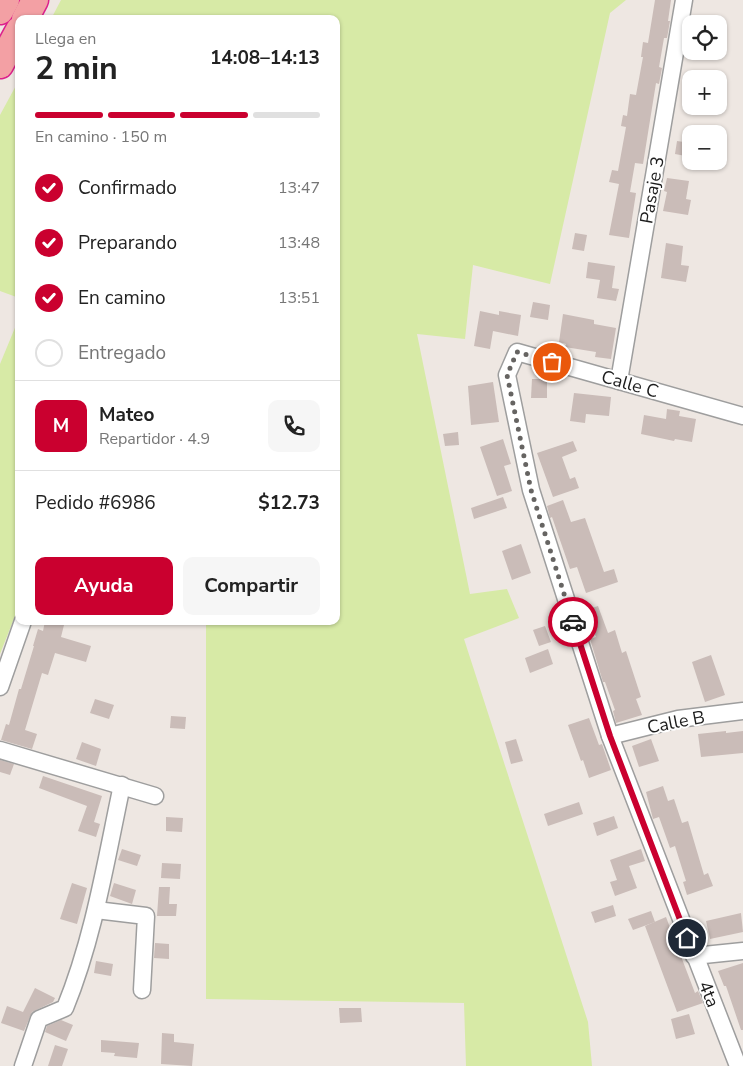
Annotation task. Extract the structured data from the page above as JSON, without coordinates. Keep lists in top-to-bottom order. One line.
{"streets":{"street":["Pasaje 3","Calle C","Calle B","4ta"]},"crossings":[["Pasaje 3","Calle C"],["Calle C","4ta"],["Calle B","4ta"]],"page":{"map_buttons":["+","−"],"heading":["2 min","Llega en","14:08–14:13"],"panel":["Mateo","Repartidor · 4.9","Pedido #6986","$12.73"],"bar":"En camino · 150 m","list":[["Confirmado","13:47"],["Preparando","13:48"],["En camino","13:51"],"Entregado"],"round":"M","buttons":["Ayuda","Compartir"]}}
